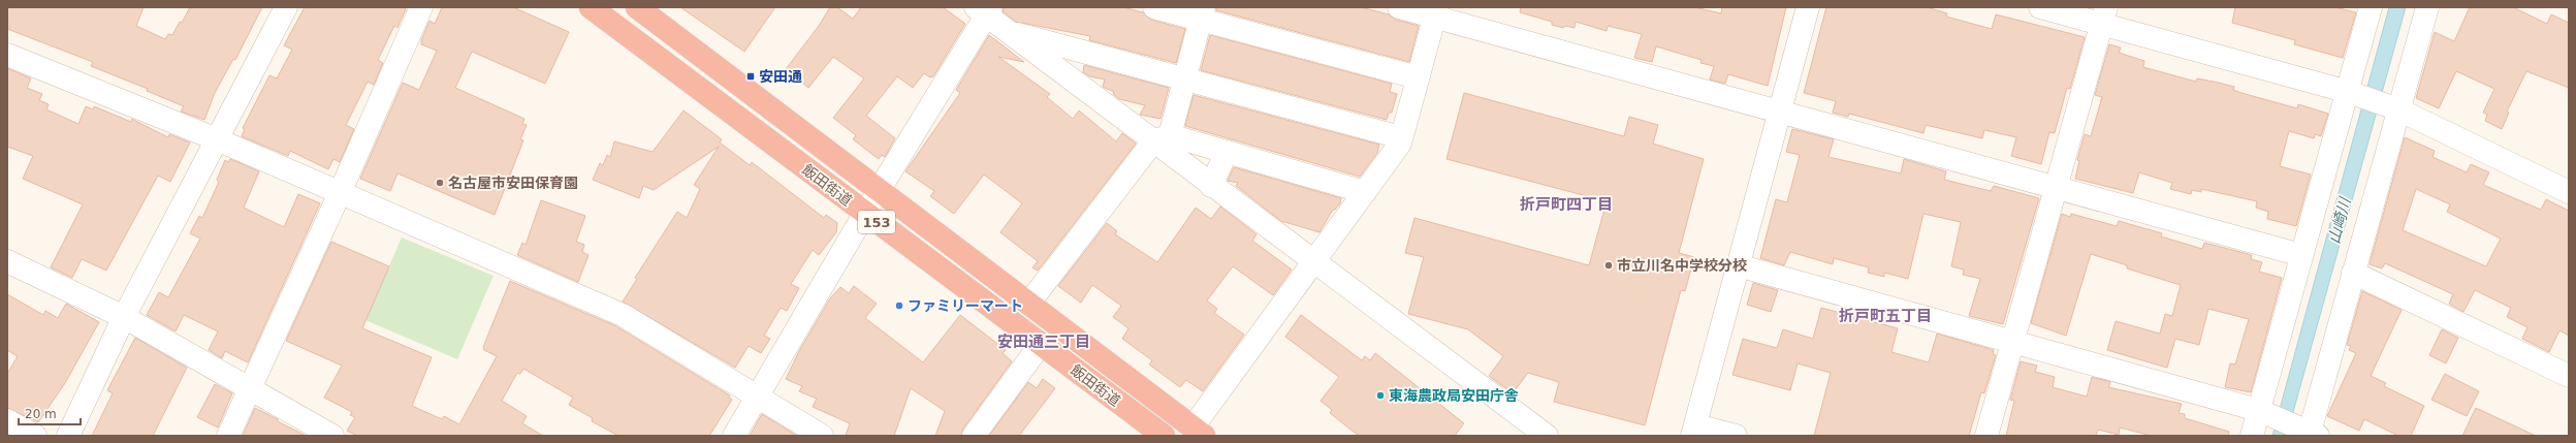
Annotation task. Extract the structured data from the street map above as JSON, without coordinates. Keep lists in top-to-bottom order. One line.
{"streets":{"highway":["飯田街道","153"]},"districts":["折戸町四丁目","折戸町五丁目","安田通三丁目"],"water":["山崎川"],"places":{"transit":["安田通"],"other":["名古屋市安田保育園","市立川名中学校分校","ファミリーマート","東海農政局安田庁舎"]},"scale_bar":"20 m"}
